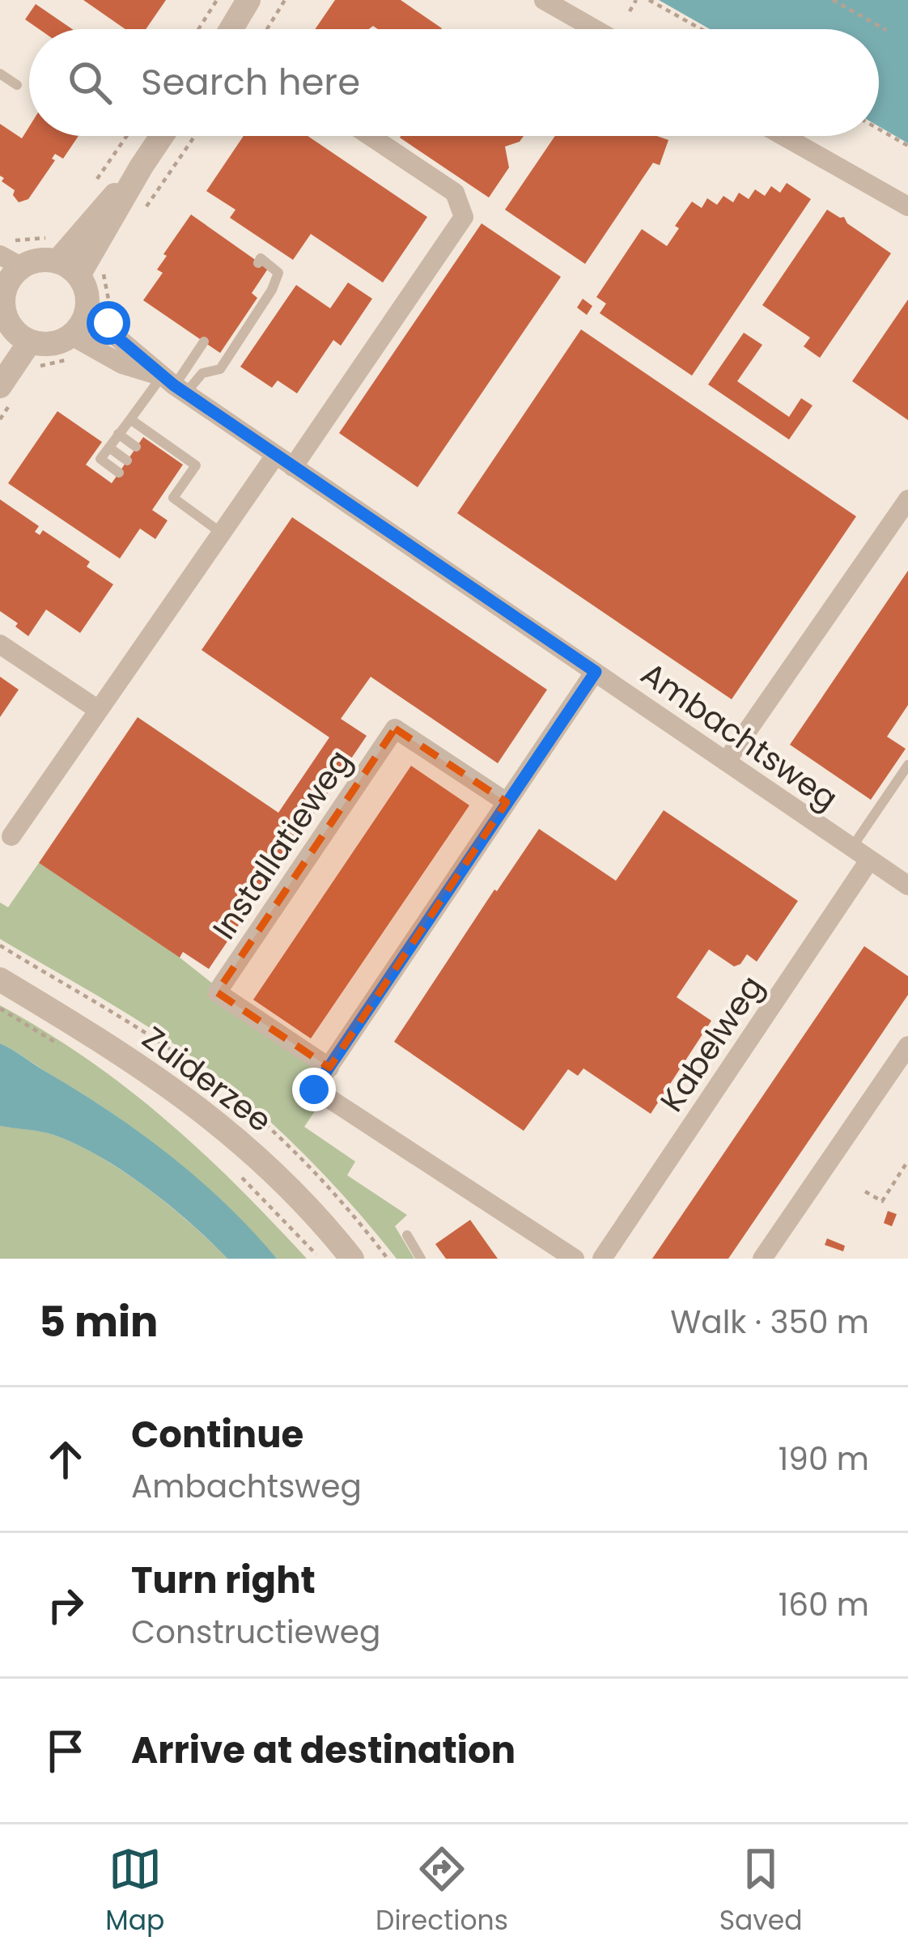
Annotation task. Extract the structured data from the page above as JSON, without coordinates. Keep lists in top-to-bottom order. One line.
{"streets":{"street":["Ambachtsweg","Installatieweg","Kabelweg","Zuiderzee"]},"crossings":[["Ambachtsweg","Kabelweg"]],"page":{"search":"Search here","heading":["5 min","Walk · 350 m"],"list":[["Continue","Ambachtsweg","190 m"],["Turn right","Constructieweg","160 m"],"Arrive at destination"],"nav":["Map","Directions","Saved"]}}
